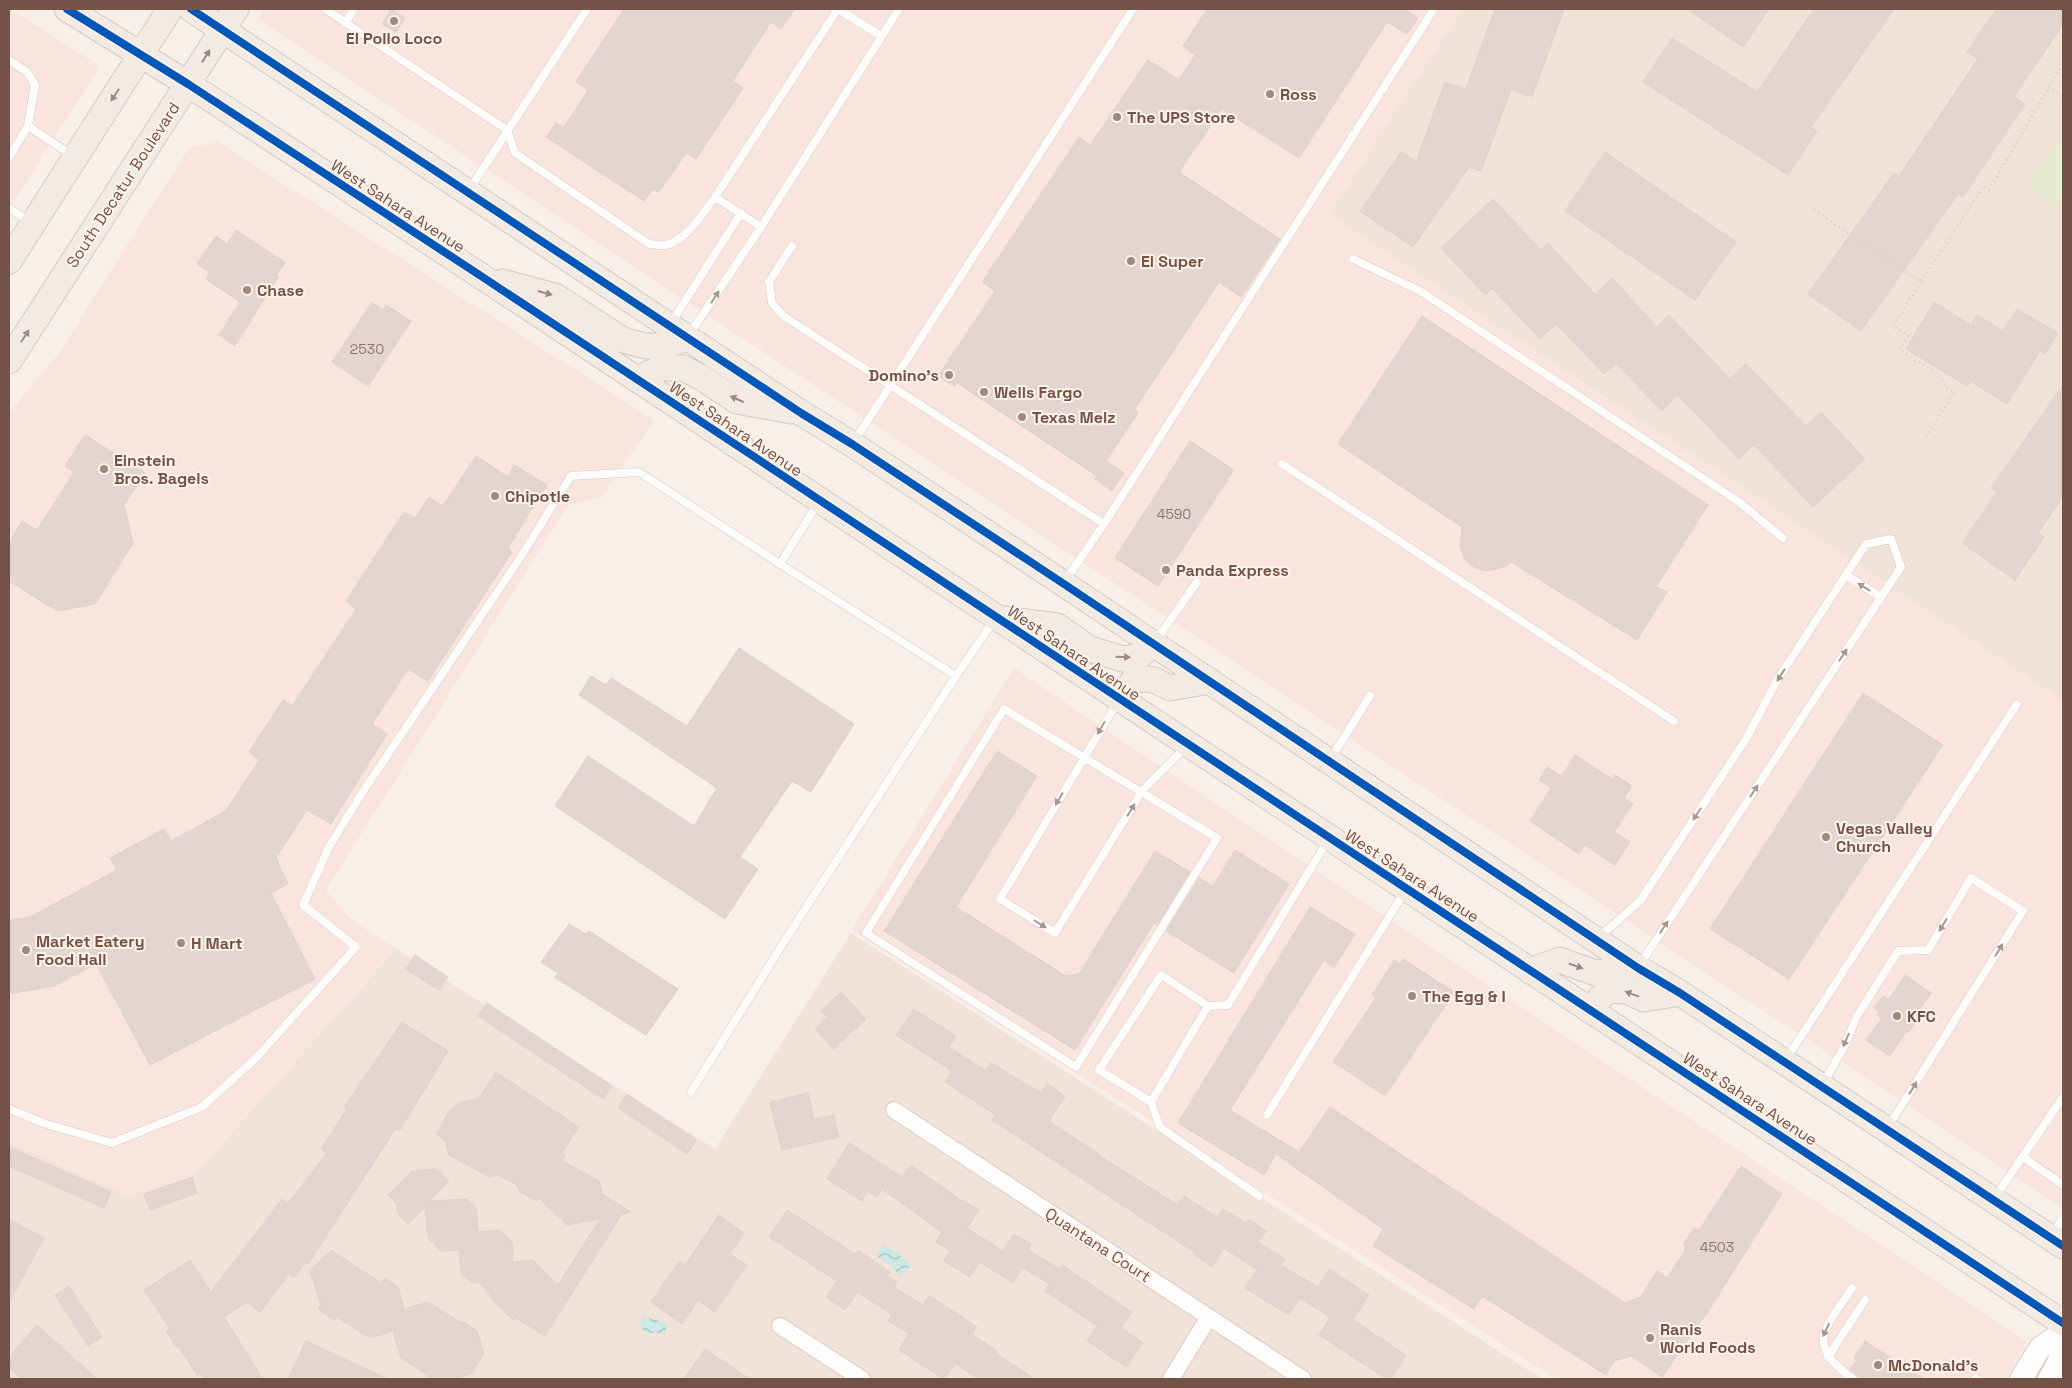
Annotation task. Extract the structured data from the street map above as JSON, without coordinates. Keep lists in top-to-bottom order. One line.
{"streets":{"main road":["South Decatur Boulevard","West Sahara Avenue"],"street":["Quantana Court"]},"crossings":[["South Decatur Boulevard","West Sahara Avenue"]],"places":["El Pollo Loco","Ross","The UPS Store","El Super","Chase","Domino's","Wells Fargo","Texas Melz","Einstein Bros. Bagels","Chipotle","Panda Express","Vegas Valley Church","H Mart","Market Eatery Food Hall","The Egg & I","KFC","Ranis World Foods","McDonald's"],"house_numbers":["2530","4590","4503"]}
